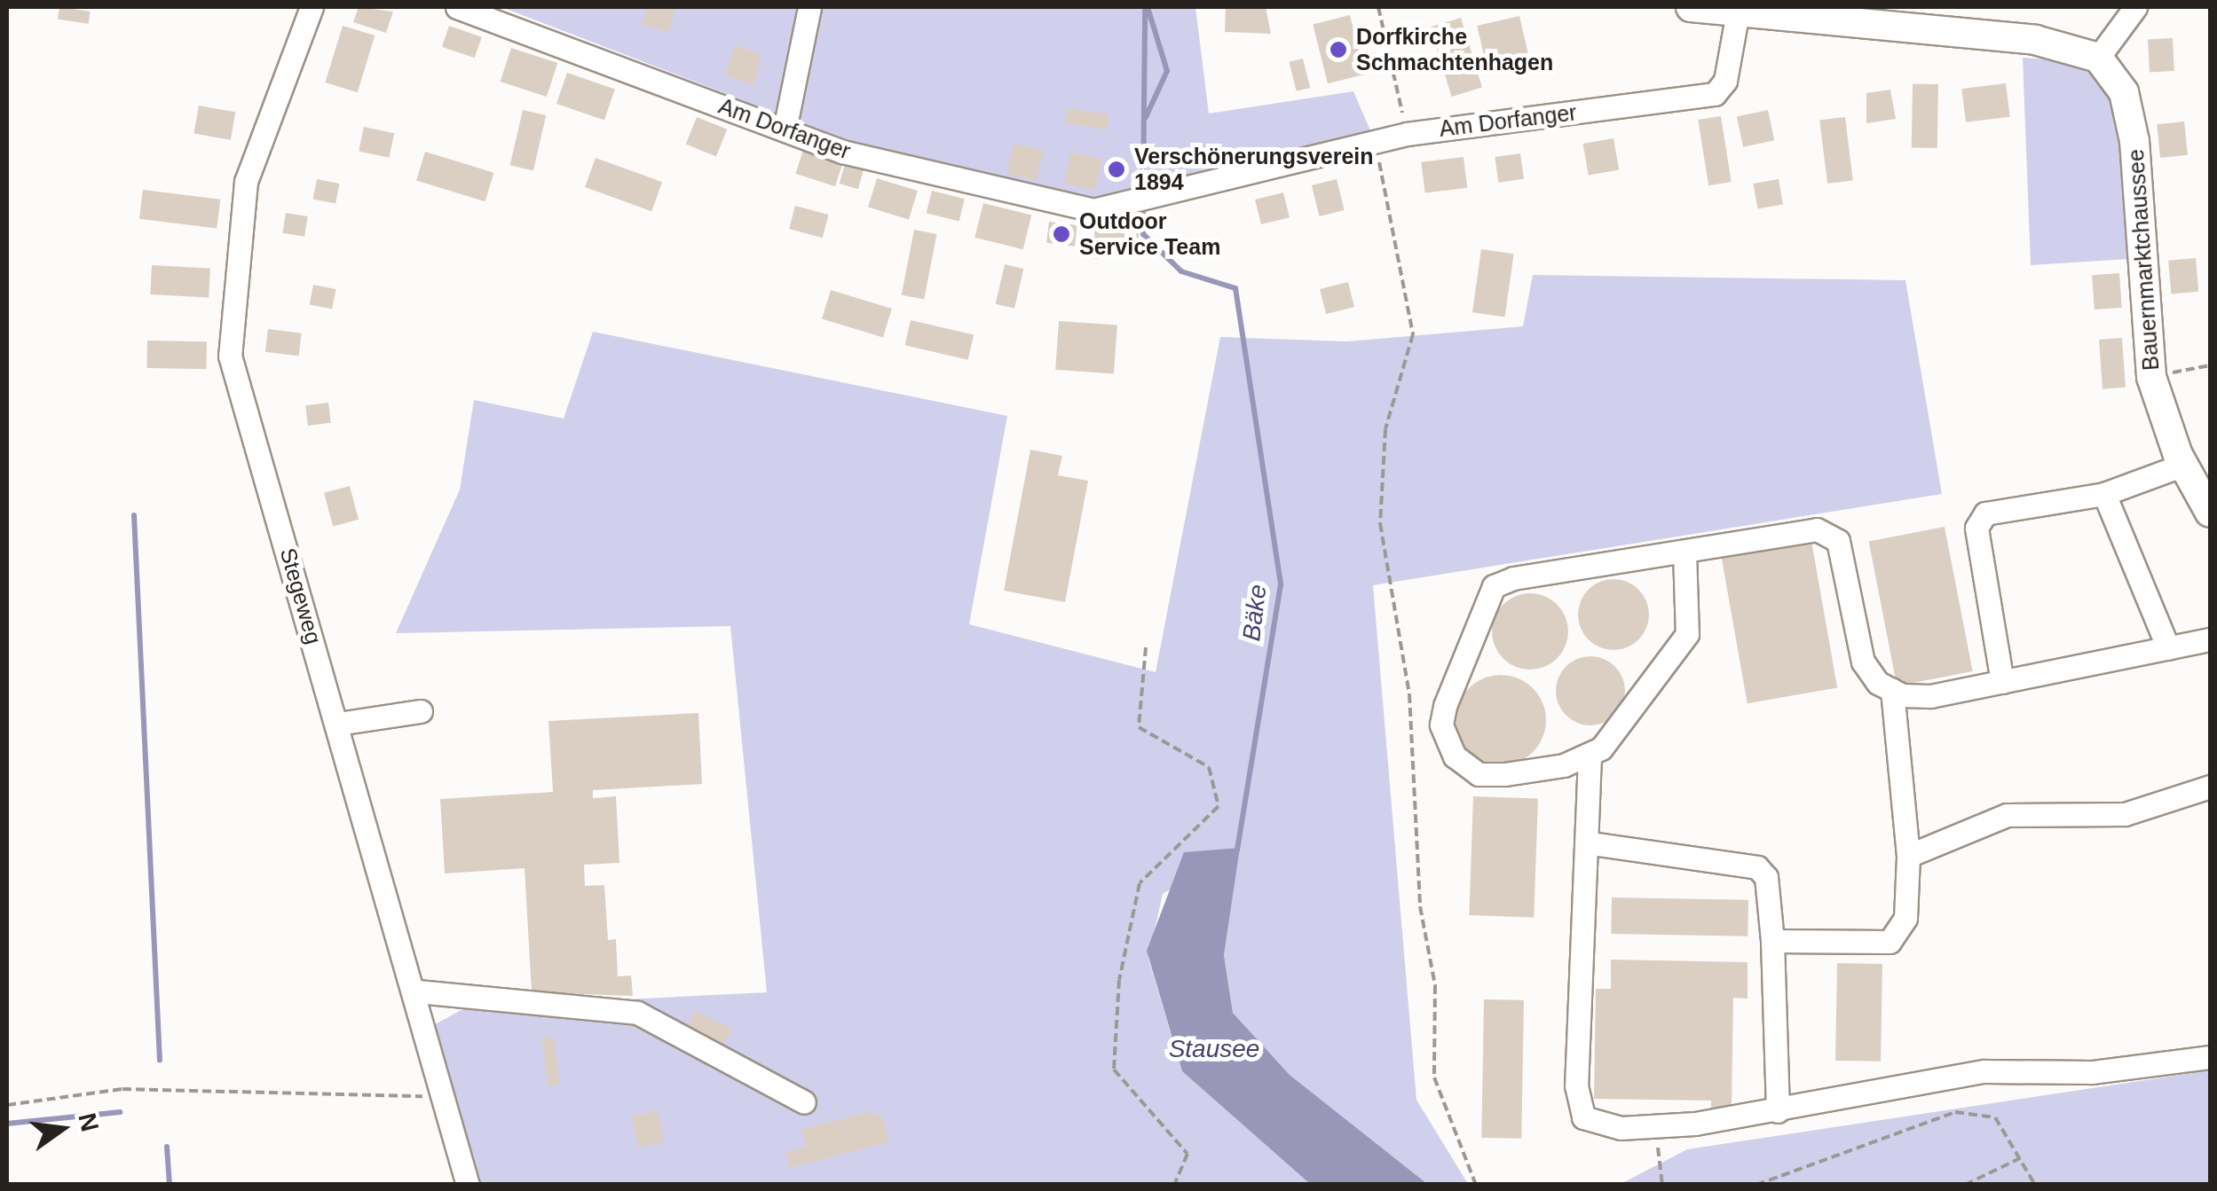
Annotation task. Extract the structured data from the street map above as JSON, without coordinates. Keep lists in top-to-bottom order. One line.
{"streets":{"main road":["Bauernmarktchaussee"],"street":["Am Dorfanger","Stegeweg"]},"water":["Bäke","Stausee"],"places":["Dorfkirche Schmachtenhagen","Verschönerungsverein 1894","Outdoor Service Team"],"north":"right"}
